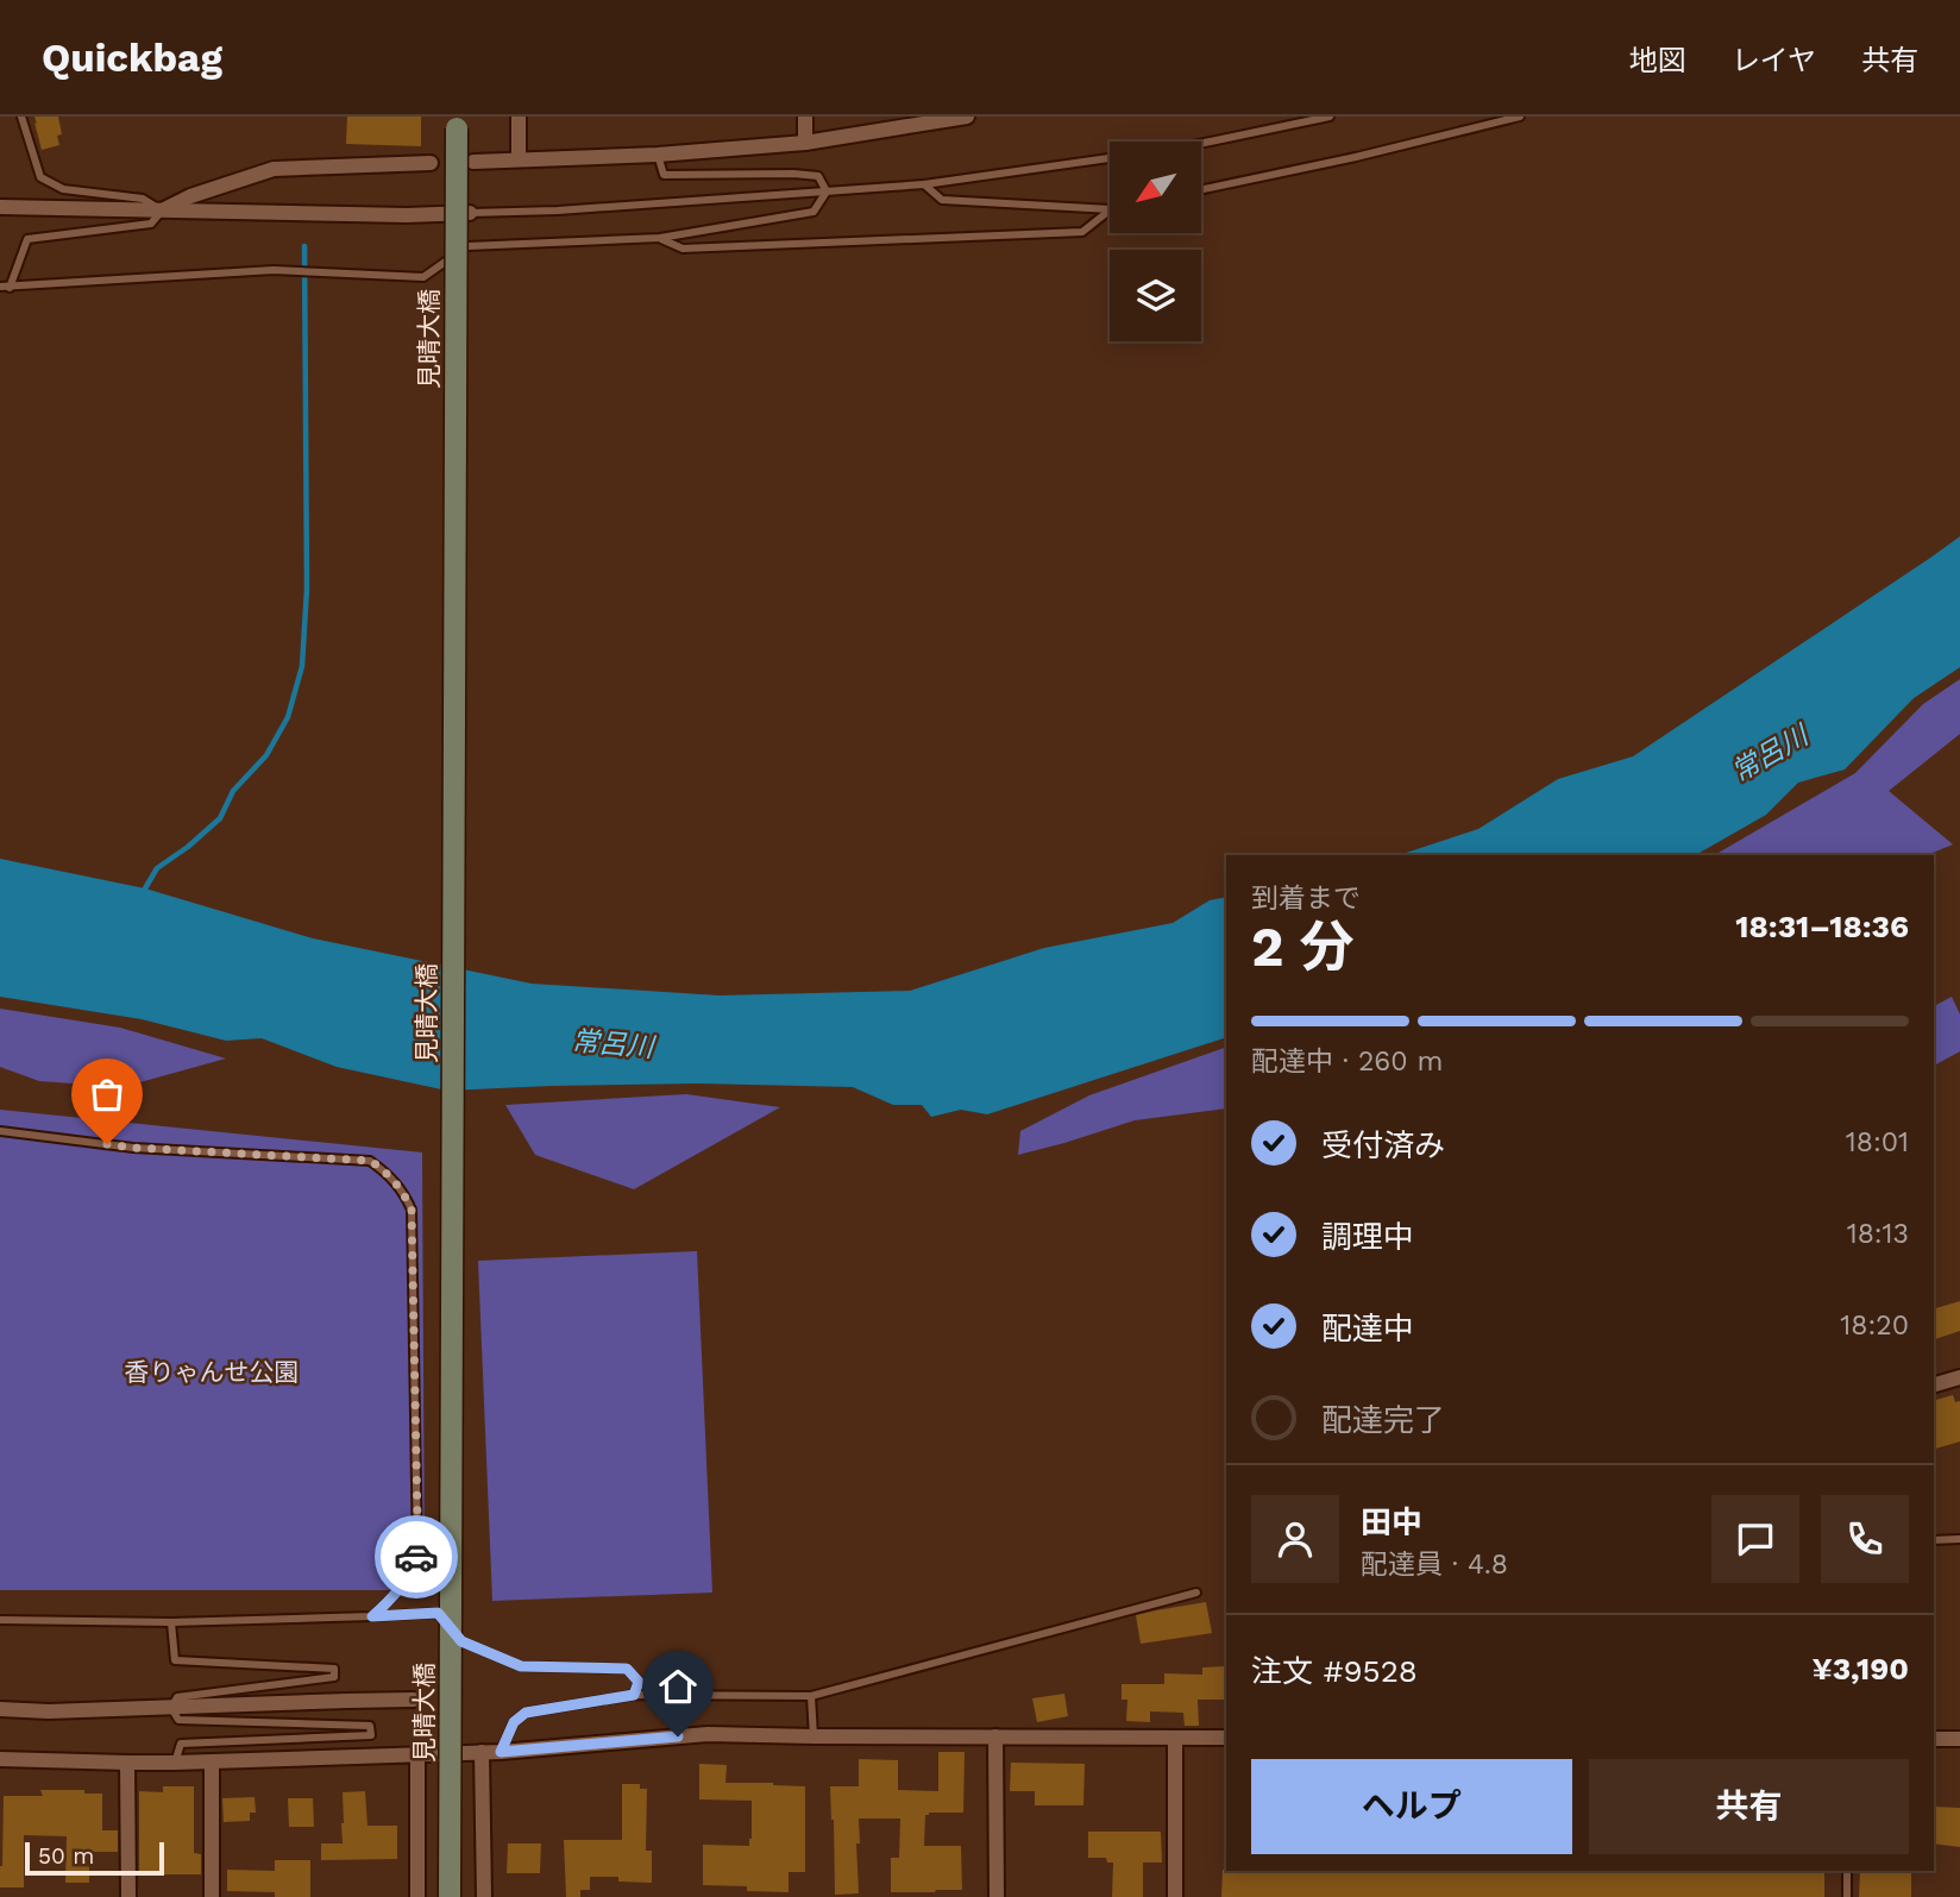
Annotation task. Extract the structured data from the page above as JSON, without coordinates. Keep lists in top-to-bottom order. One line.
{"streets":{"main road":["見晴大橋"]},"water":["常呂川"],"parks":["香りゃんせ公園"],"scale_bar":"50 m","north":"bottom left","page":{"header":"Quickbag","nav":["地図","レイヤ","共有"],"heading":["2 分","到着まで","18:31–18:36"],"panel":["田中","配達員 · 4.8","注文 #9528","¥3,190"],"bar":"配達中 · 260 m","list":[["受付済み","18:01"],["調理中","18:13"],["配達中","18:20"],"配達完了"],"buttons":["ヘルプ","共有"],"scale":"50 m"}}
